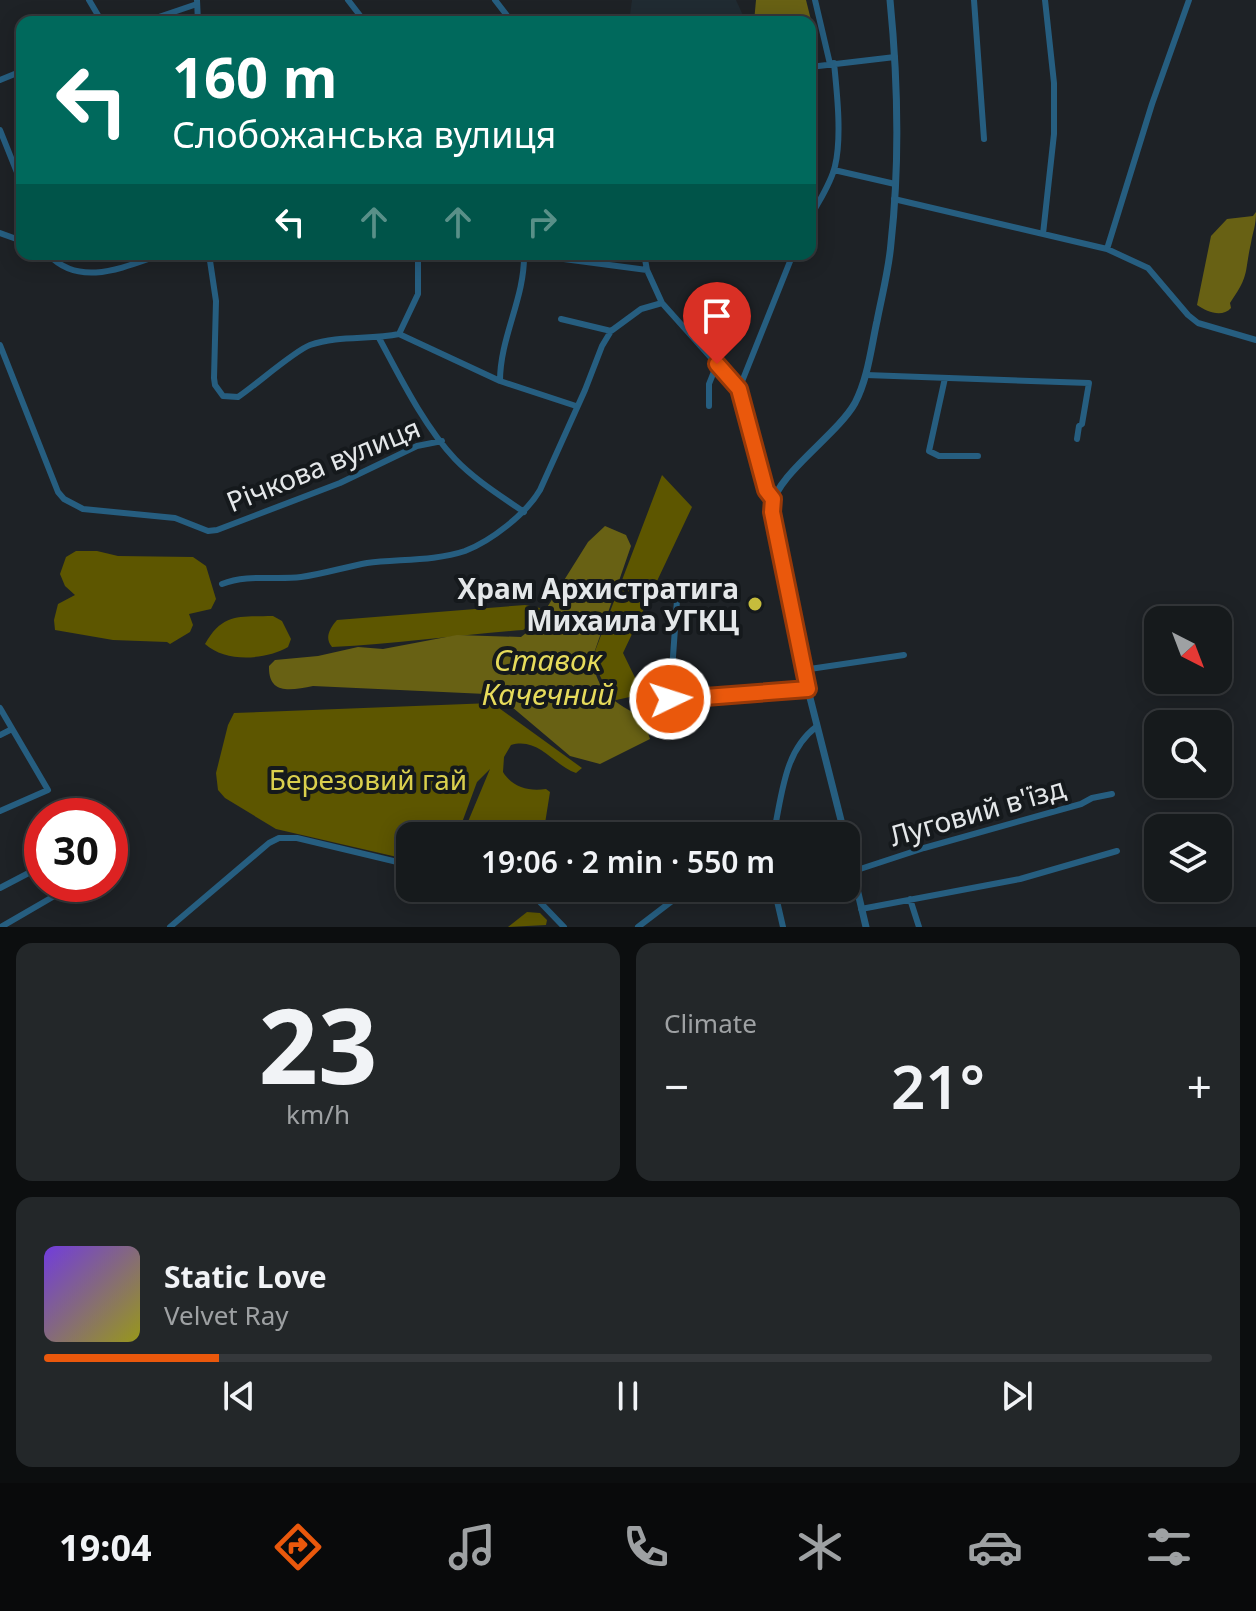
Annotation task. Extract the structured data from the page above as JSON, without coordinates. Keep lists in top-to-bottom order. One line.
{"streets":{"street":["Річкова вулиця","Луговий в'їзд"]},"water":["Ставок Качечний"],"parks":["Березовий гай"],"places":["Храм Архистратига Михаила УГКЦ"],"north":"bottom right","page":{"turn":["160 m","Слобожанська вулиця"],"limit":"30","trip":"19:06 · 2 min · 550 m","tile":[["23","km/h"],"Climate"],"heat":["−","21°","+"],"song":["Static Love","Velvet Ray"],"tabs":"19:04"}}
